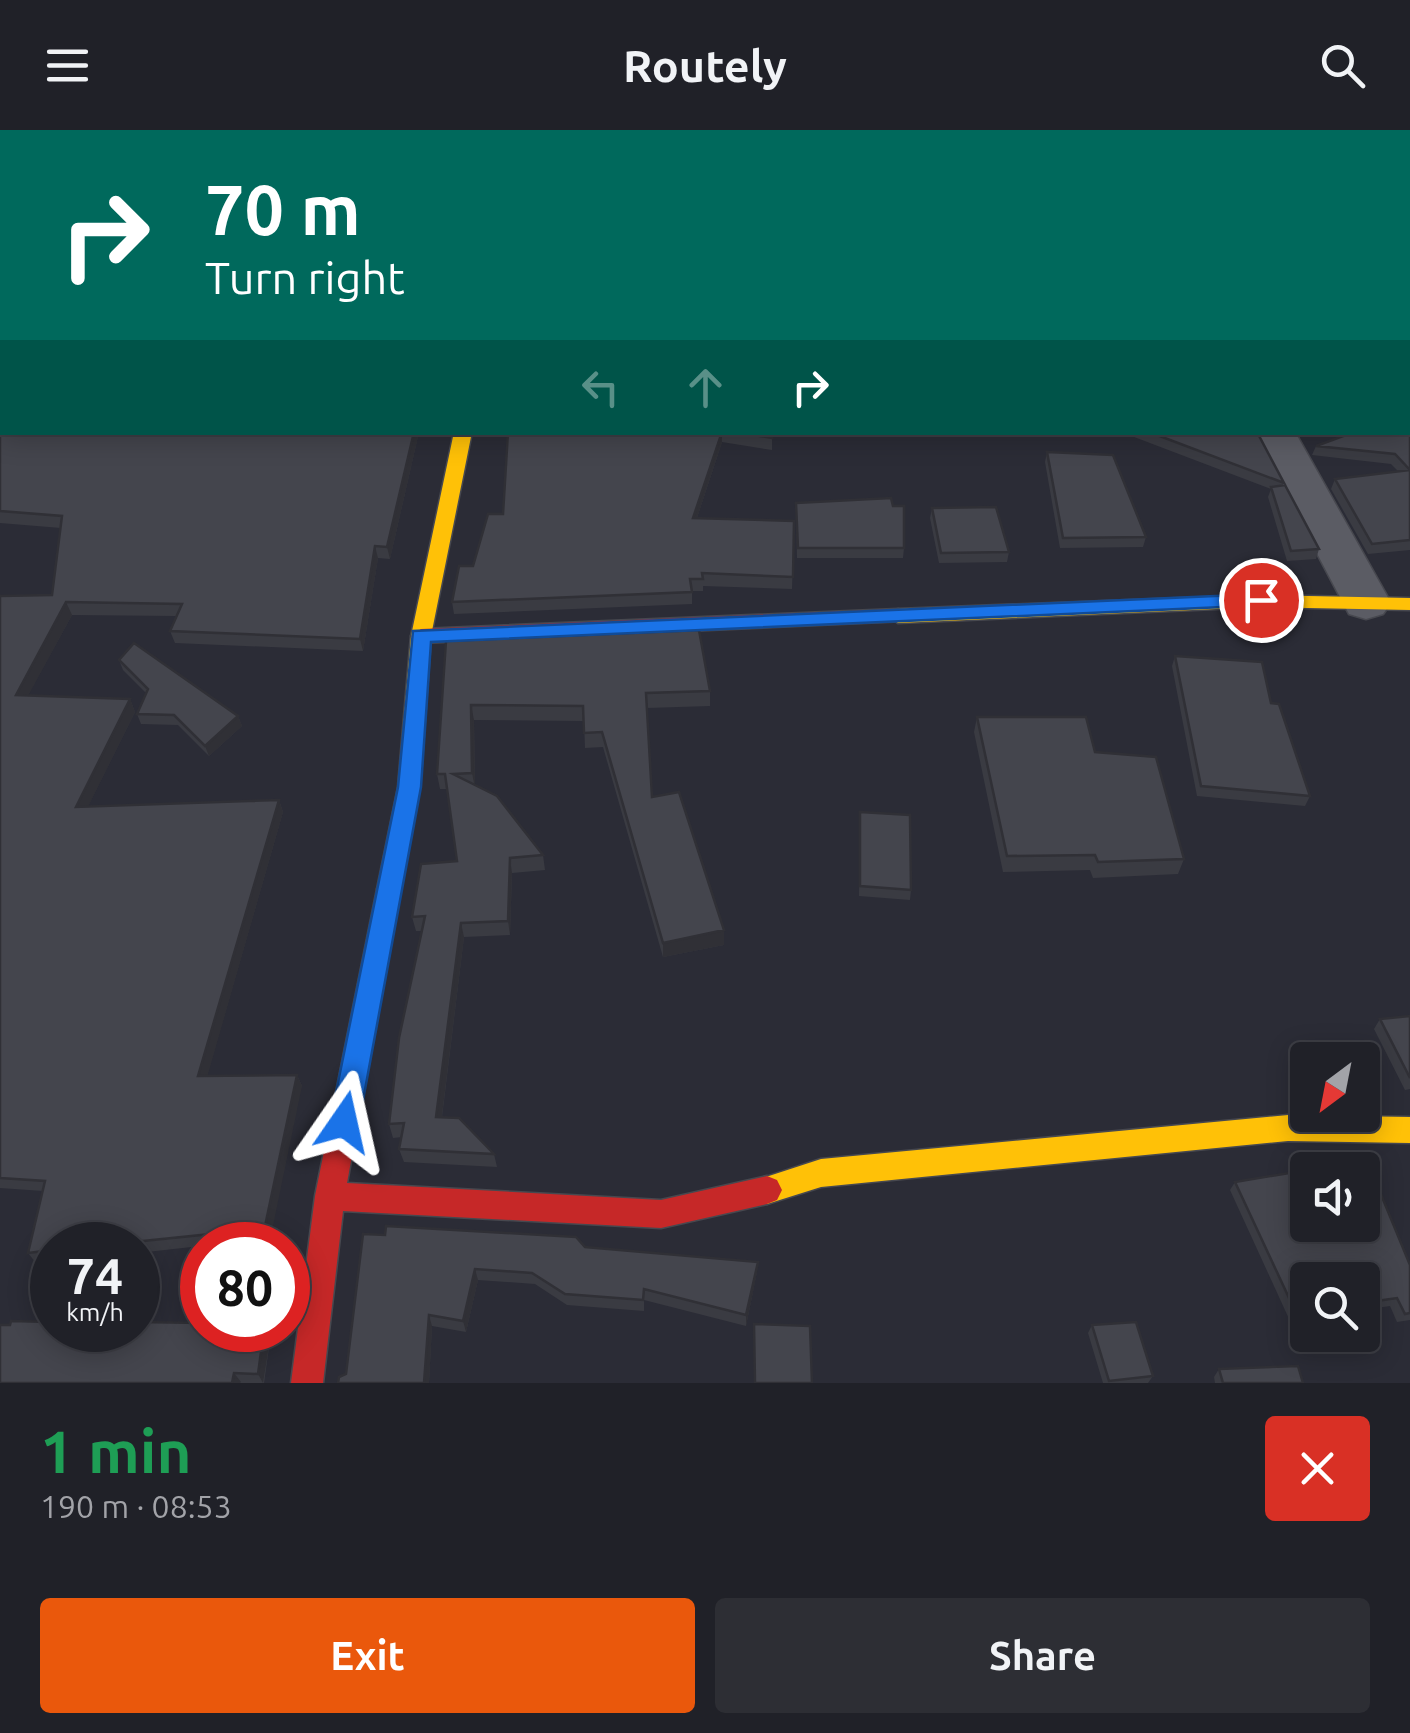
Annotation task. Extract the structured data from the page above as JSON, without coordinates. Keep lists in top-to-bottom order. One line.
{"north":"bottom left","page":{"header":"Routely","turn":["70 m","Turn right"],"speed":"74 km/h","limit":"80","heading":["1 min","190 m · 08:53"],"buttons":["Exit","Share"]}}
